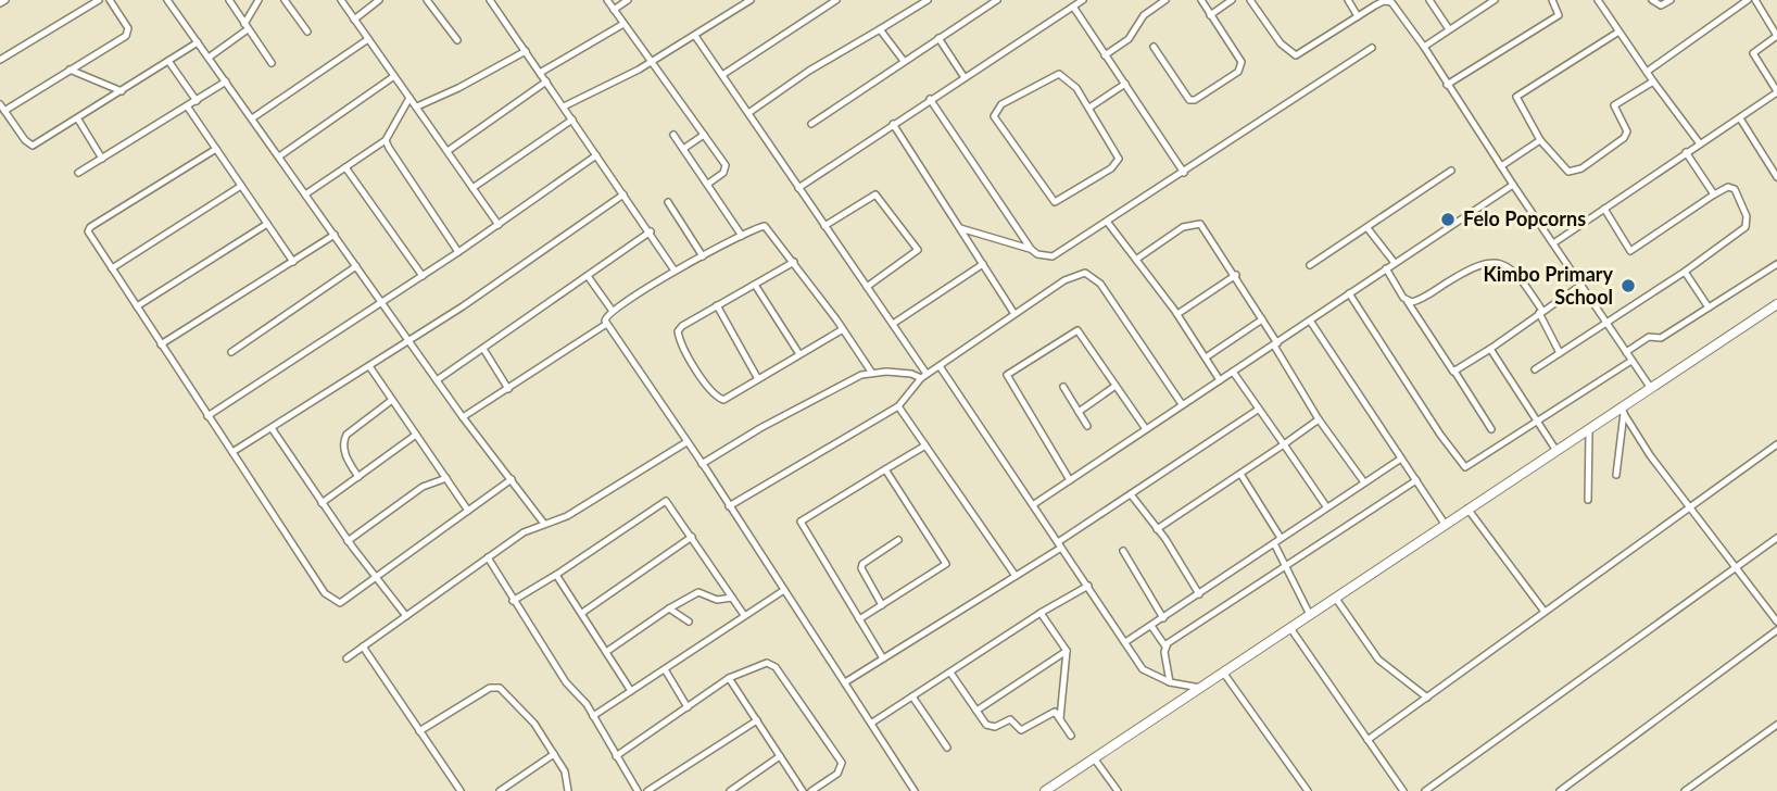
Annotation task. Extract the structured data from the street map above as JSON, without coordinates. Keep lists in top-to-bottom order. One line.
{"places":["Felo Popcorns","Kimbo Primary School"]}
